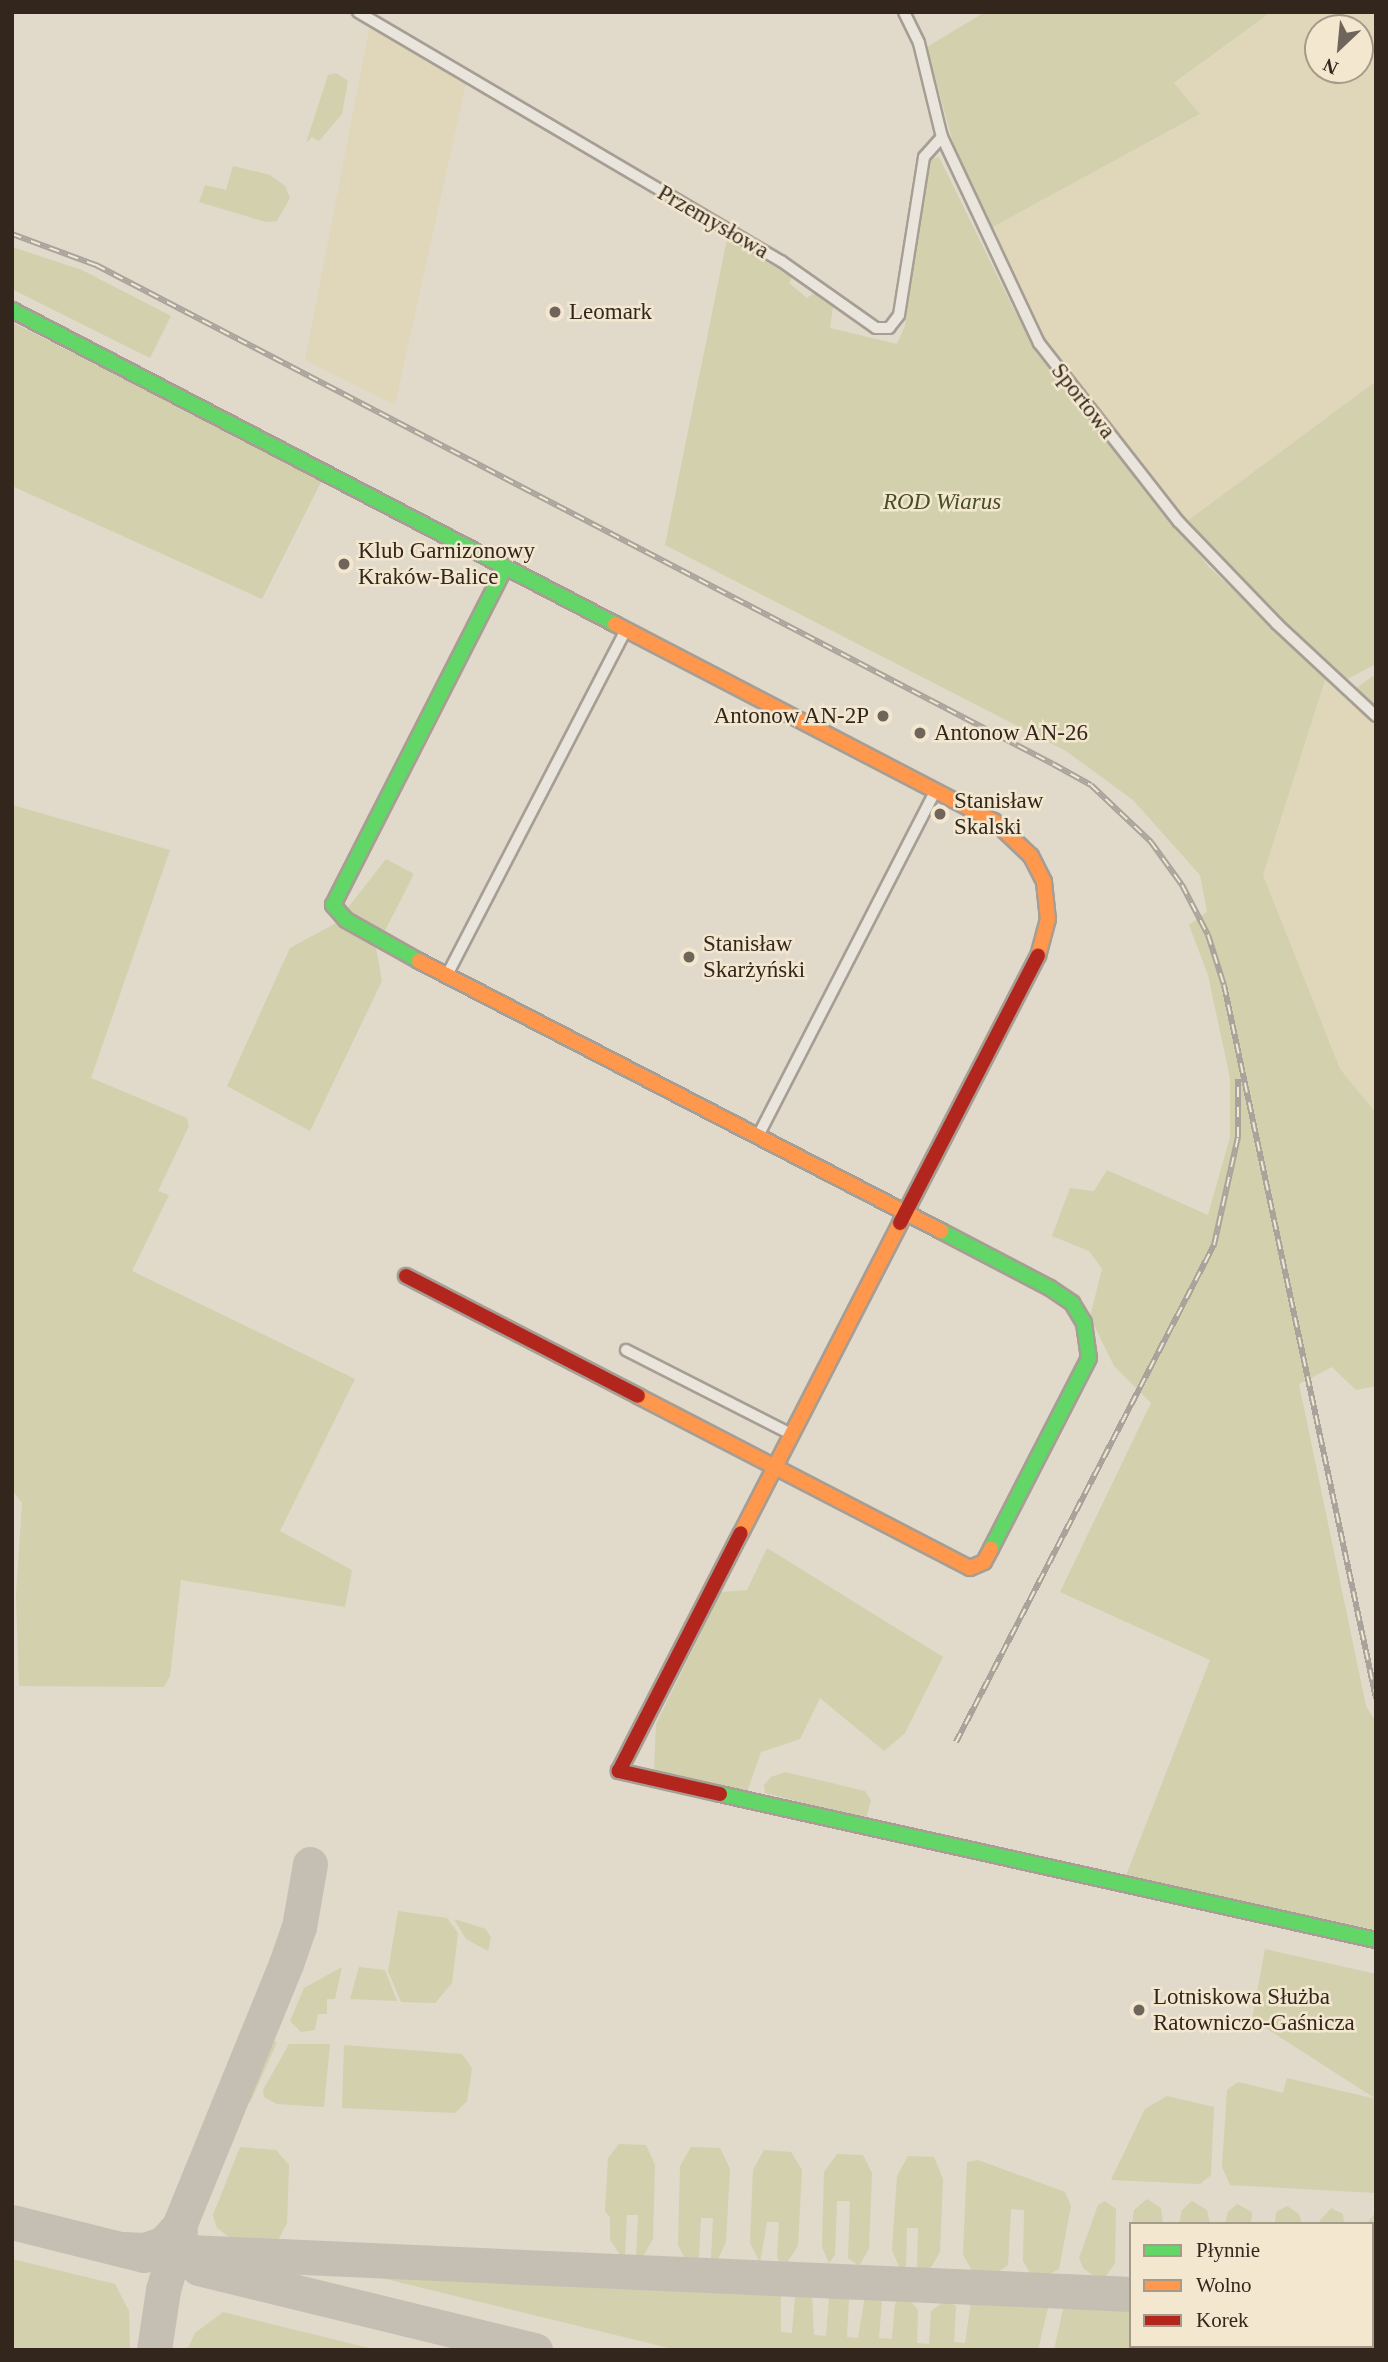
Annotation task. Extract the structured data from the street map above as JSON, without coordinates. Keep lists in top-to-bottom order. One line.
{"streets":{"street":["Przemysłowa","Sportowa"]},"crossings":[["Przemysłowa","Sportowa"]],"parks":["ROD Wiarus"],"places":["Leomark","Klub Garnizonowy Kraków-Balice","Antonow AN-2P","Antonow AN-26","Stanisław Skalski","Stanisław Skarżyński","Lotniskowa Służba Ratowniczo-Gaśnicza"],"legend":["Płynnie","Wolno","Korek"],"north":"bottom left"}
